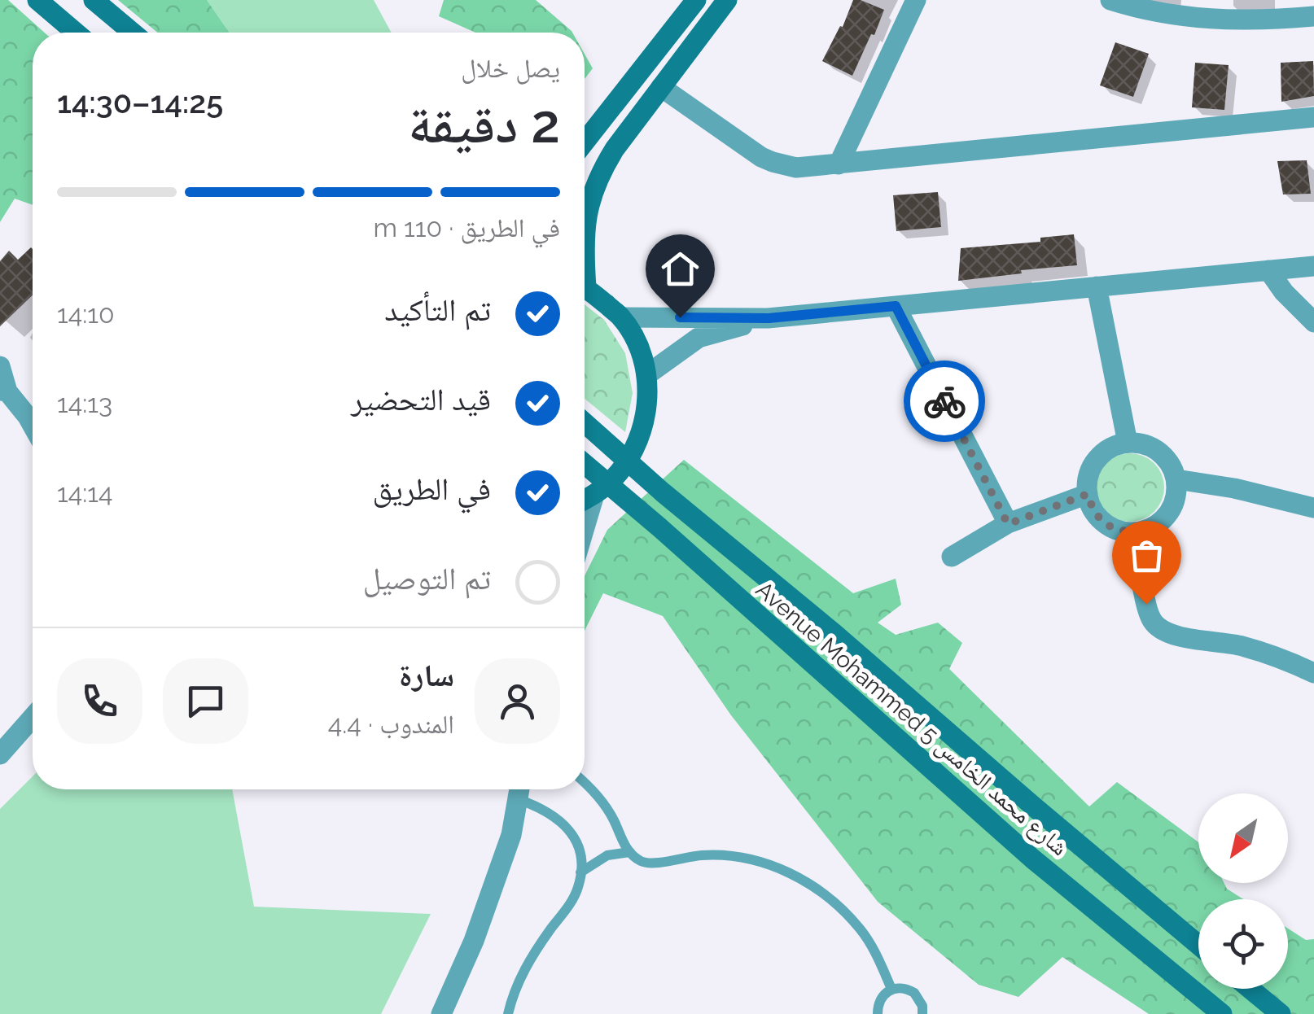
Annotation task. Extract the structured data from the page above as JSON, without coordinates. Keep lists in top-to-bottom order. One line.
{"streets":{"main road":["Avenue Mohammed 5 شارع محمد الخامس"]},"north":"bottom left","page":{"heading":["2 دقيقة","يصل خلال","14:25–14:30"],"panel":["سارة","المندوب · 4.4"],"bar":"في الطريق · 110 m","list":[["تم التأكيد","14:10"],["قيد التحضير","14:13"],["في الطريق","14:14"],"تم التوصيل"]}}
